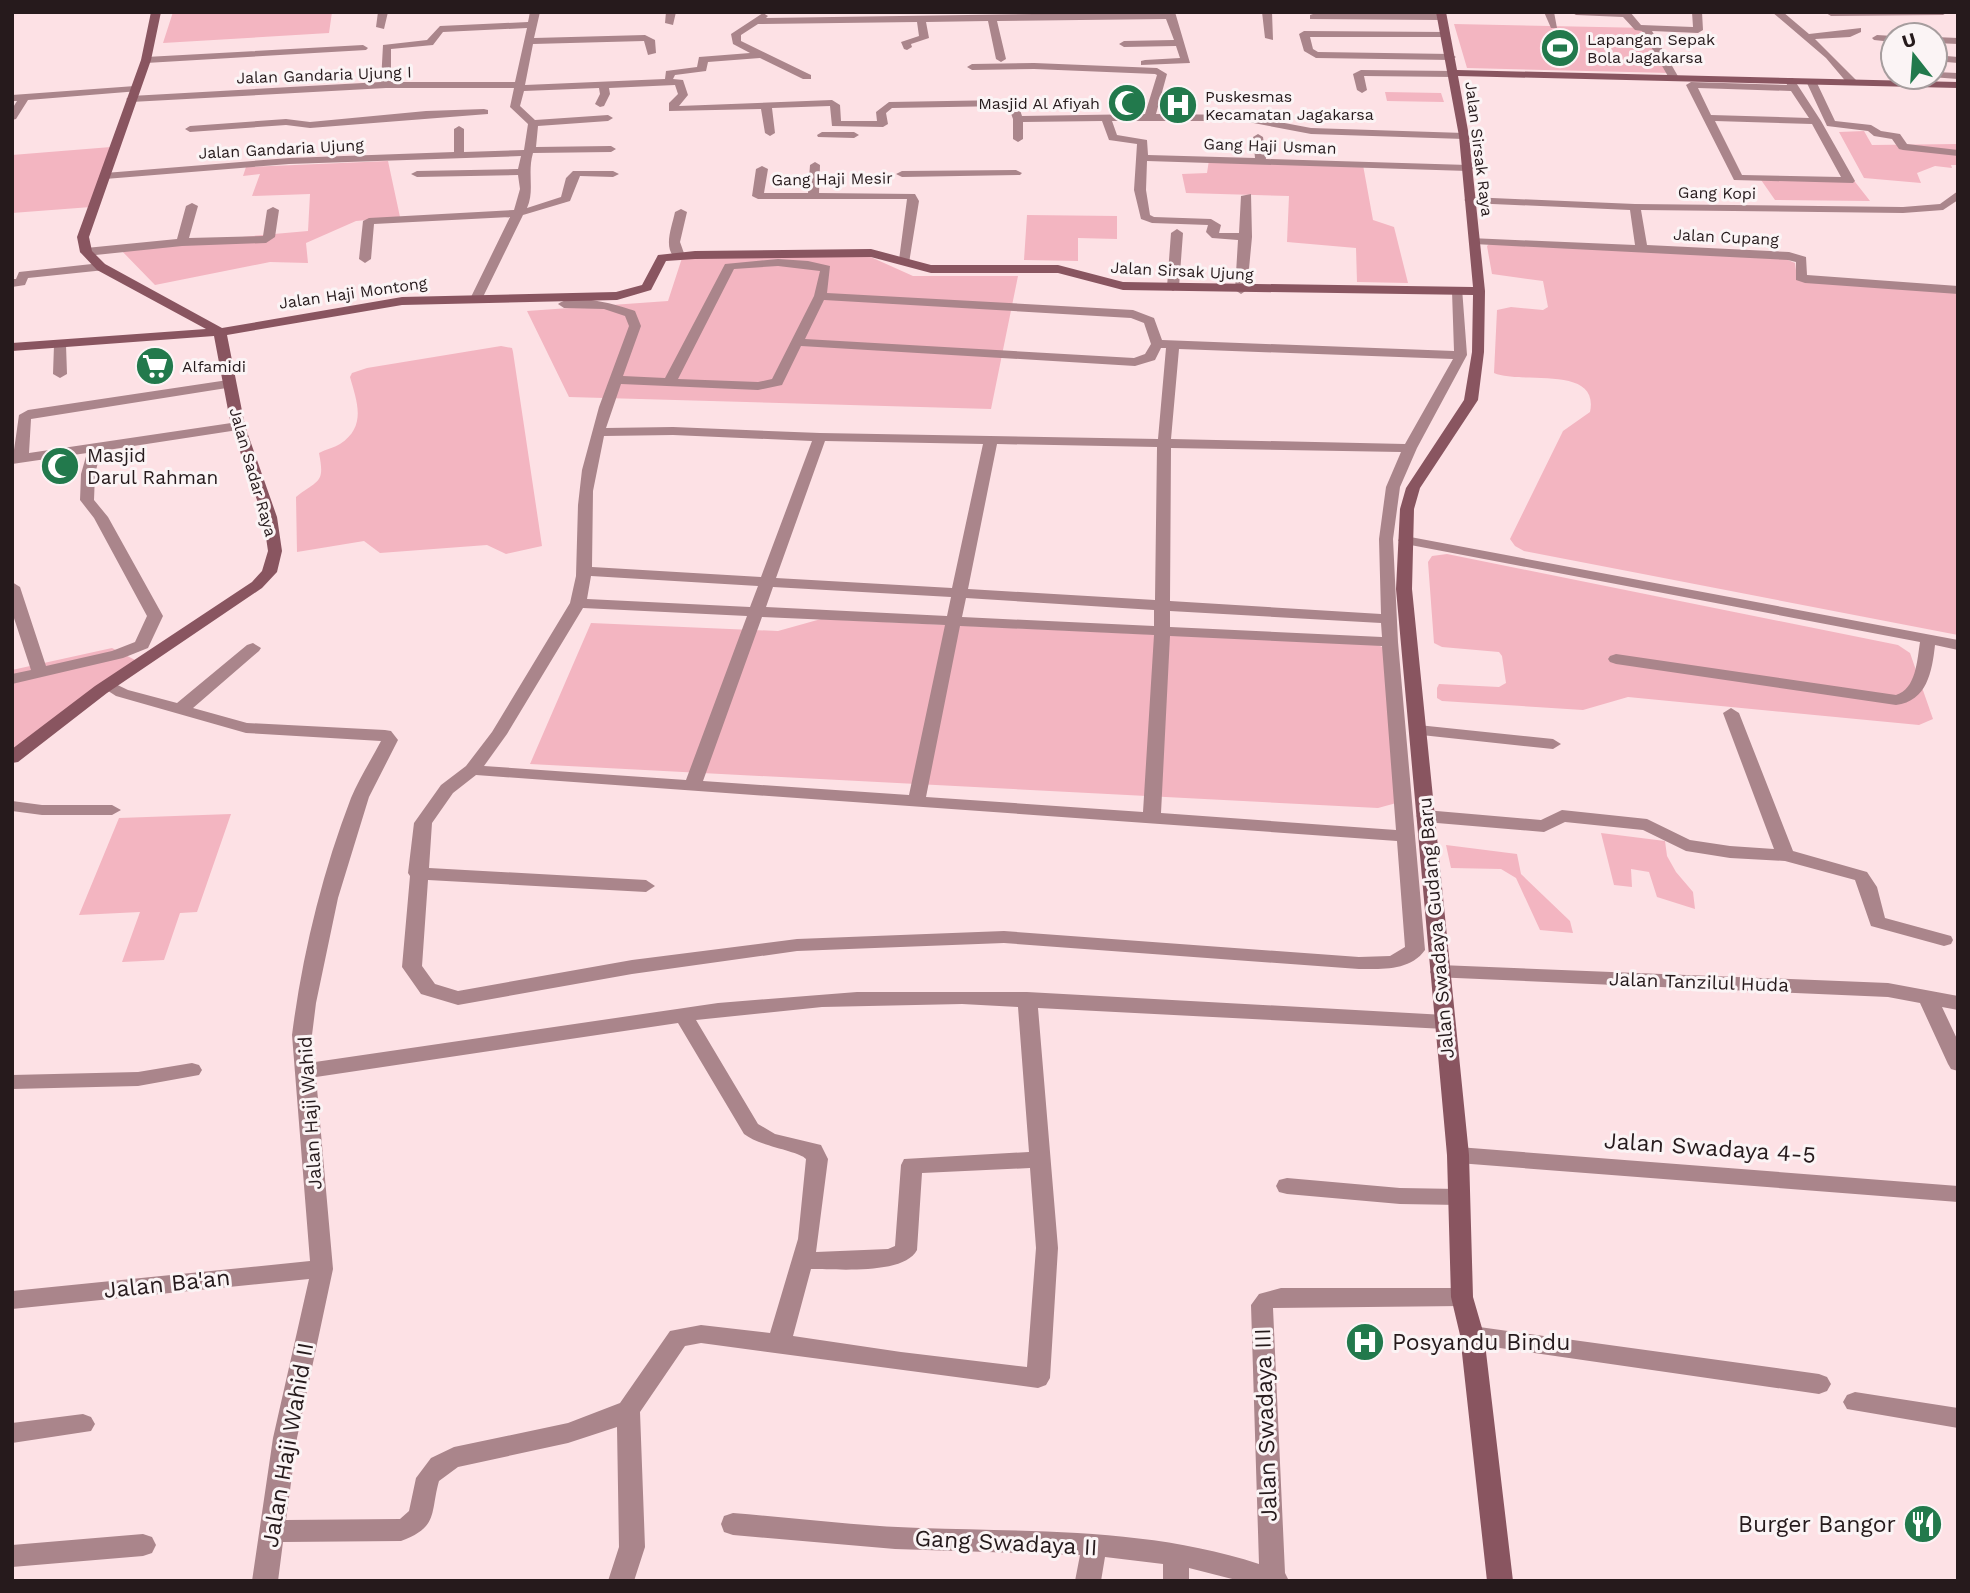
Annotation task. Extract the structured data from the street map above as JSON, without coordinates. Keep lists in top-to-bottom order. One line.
{"streets":{"street":["Jalan Gandaria Ujung I","Gang Haji Usman","Jalan Gandaria Ujung","Jalan Sirsak Raya","Gang Haji Mesir","Gang Kopi","Jalan Cupang","Jalan Sirsak Ujung","Jalan Haji Montong","Jalan Sadar Raya","Jalan Swadaya Gudang Baru","Jalan Tanzilul Huda","Jalan Haji Wahid","Jalan Swadaya 4-5","Jalan Ba'an","Jalan Swadaya III","Jalan Haji Wahid II","Gang Swadaya II"]},"crossings":[["Gang Haji Usman","Jalan Sirsak Raya"],["Jalan Sirsak Raya","Gang Kopi"],["Jalan Sirsak Raya","Jalan Cupang"],["Jalan Sirsak Raya","Jalan Sirsak Ujung"],["Jalan Sirsak Raya","Jalan Swadaya Gudang Baru"],["Gang Haji Mesir","Jalan Sirsak Ujung"],["Jalan Sirsak Ujung","Jalan Haji Montong"],["Jalan Sirsak Ujung","Jalan Swadaya Gudang Baru"],["Jalan Haji Montong","Jalan Sadar Raya"],["Jalan Swadaya Gudang Baru","Jalan Tanzilul Huda"],["Jalan Swadaya Gudang Baru","Jalan Swadaya 4-5"],["Jalan Swadaya Gudang Baru","Jalan Swadaya III"],["Jalan Haji Wahid","Jalan Ba'an"],["Jalan Haji Wahid","Jalan Haji Wahid II"],["Jalan Ba'an","Jalan Haji Wahid II"],["Jalan Swadaya III","Gang Swadaya II"]],"places":{"sports":["Lapangan Sepak Bola Jagakarsa"],"mosque":["Masjid Al Afiyah","Masjid Darul Rahman"],"hospital":["Puskesmas Kecamatan Jagakarsa","Posyandu Bindu"],"supermarket":["Alfamidi"],"restaurant":["Burger Bangor"]},"north":"top"}
